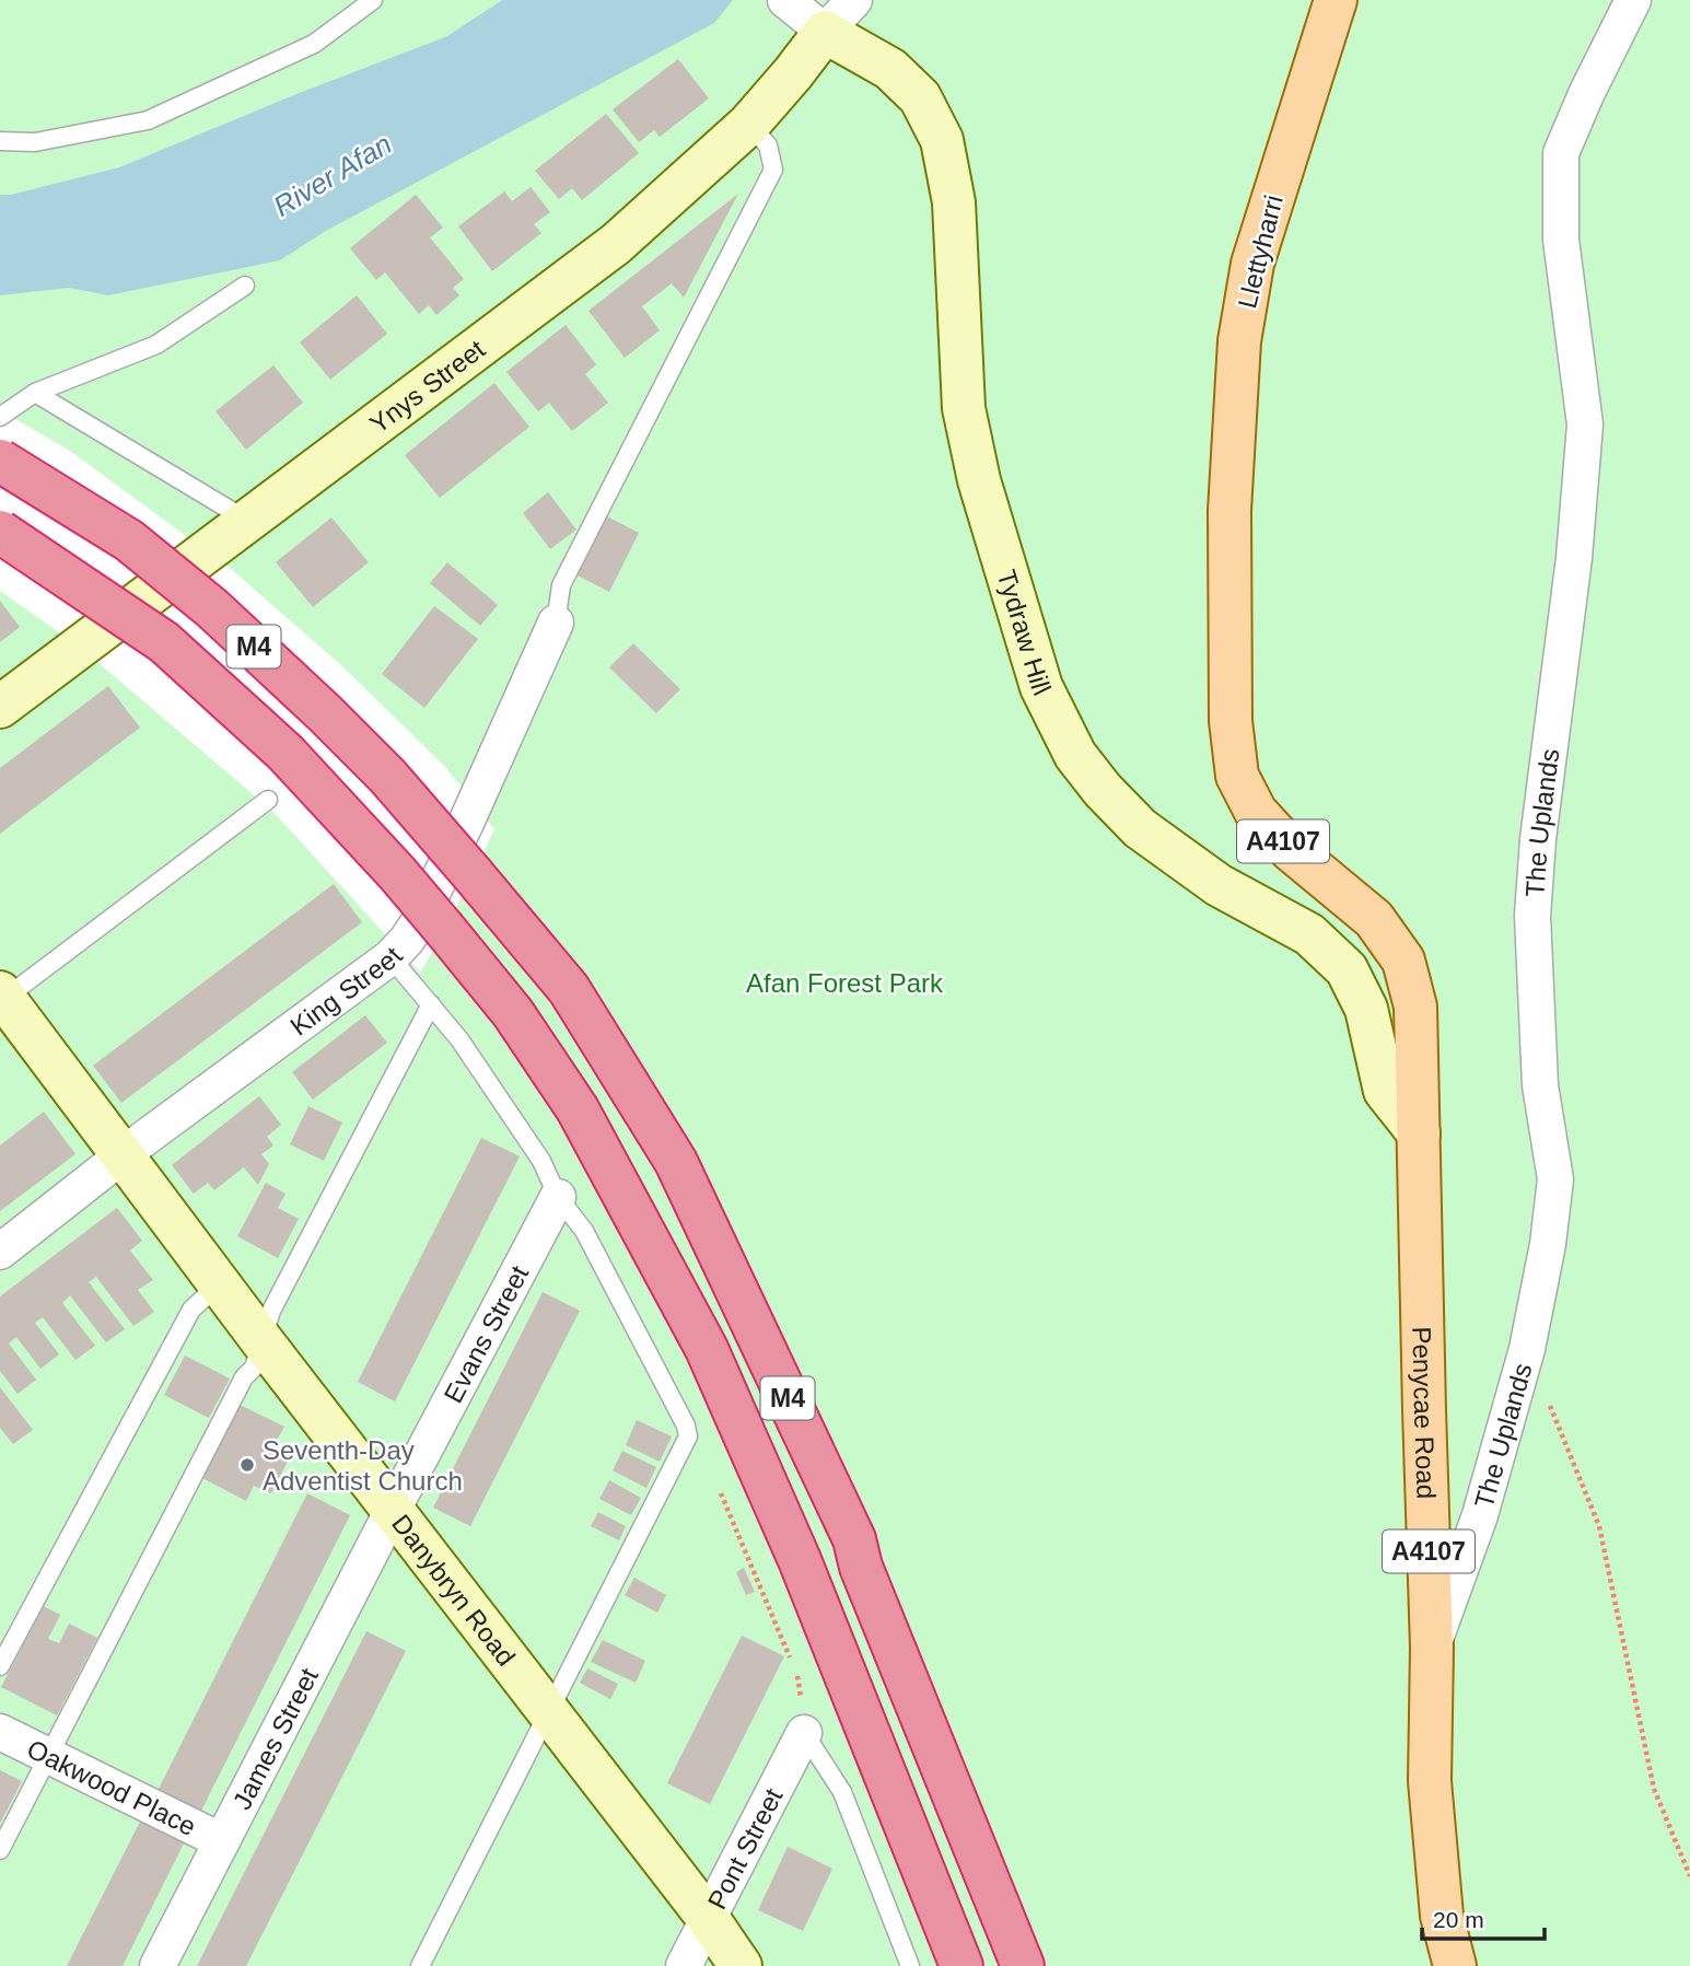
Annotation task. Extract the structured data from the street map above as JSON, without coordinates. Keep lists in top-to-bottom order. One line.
{"streets":{"highway":["M4"],"main road":["Llettyharri","A4107","Penycae Road"],"street":["Ynys Street","Tydraw Hill","The Uplands","King Street","Evans Street","Danybryn Road","James Street","Oakwood Place","Pont Street"]},"crossings":[["Llettyharri","Tydraw Hill"],["Llettyharri","Penycae Road"],["Ynys Street","Tydraw Hill"],["Tydraw Hill","Penycae Road"],["The Uplands","Penycae Road"],["King Street","Danybryn Road"],["Evans Street","Danybryn Road"],["Evans Street","James Street"],["Danybryn Road","James Street"],["Danybryn Road","Pont Street"],["James Street","Oakwood Place"]],"water":["River Afan"],"parks":["Afan Forest Park"],"places":["Seventh-Day Adventist Church"],"scale_bar":"20 m"}
